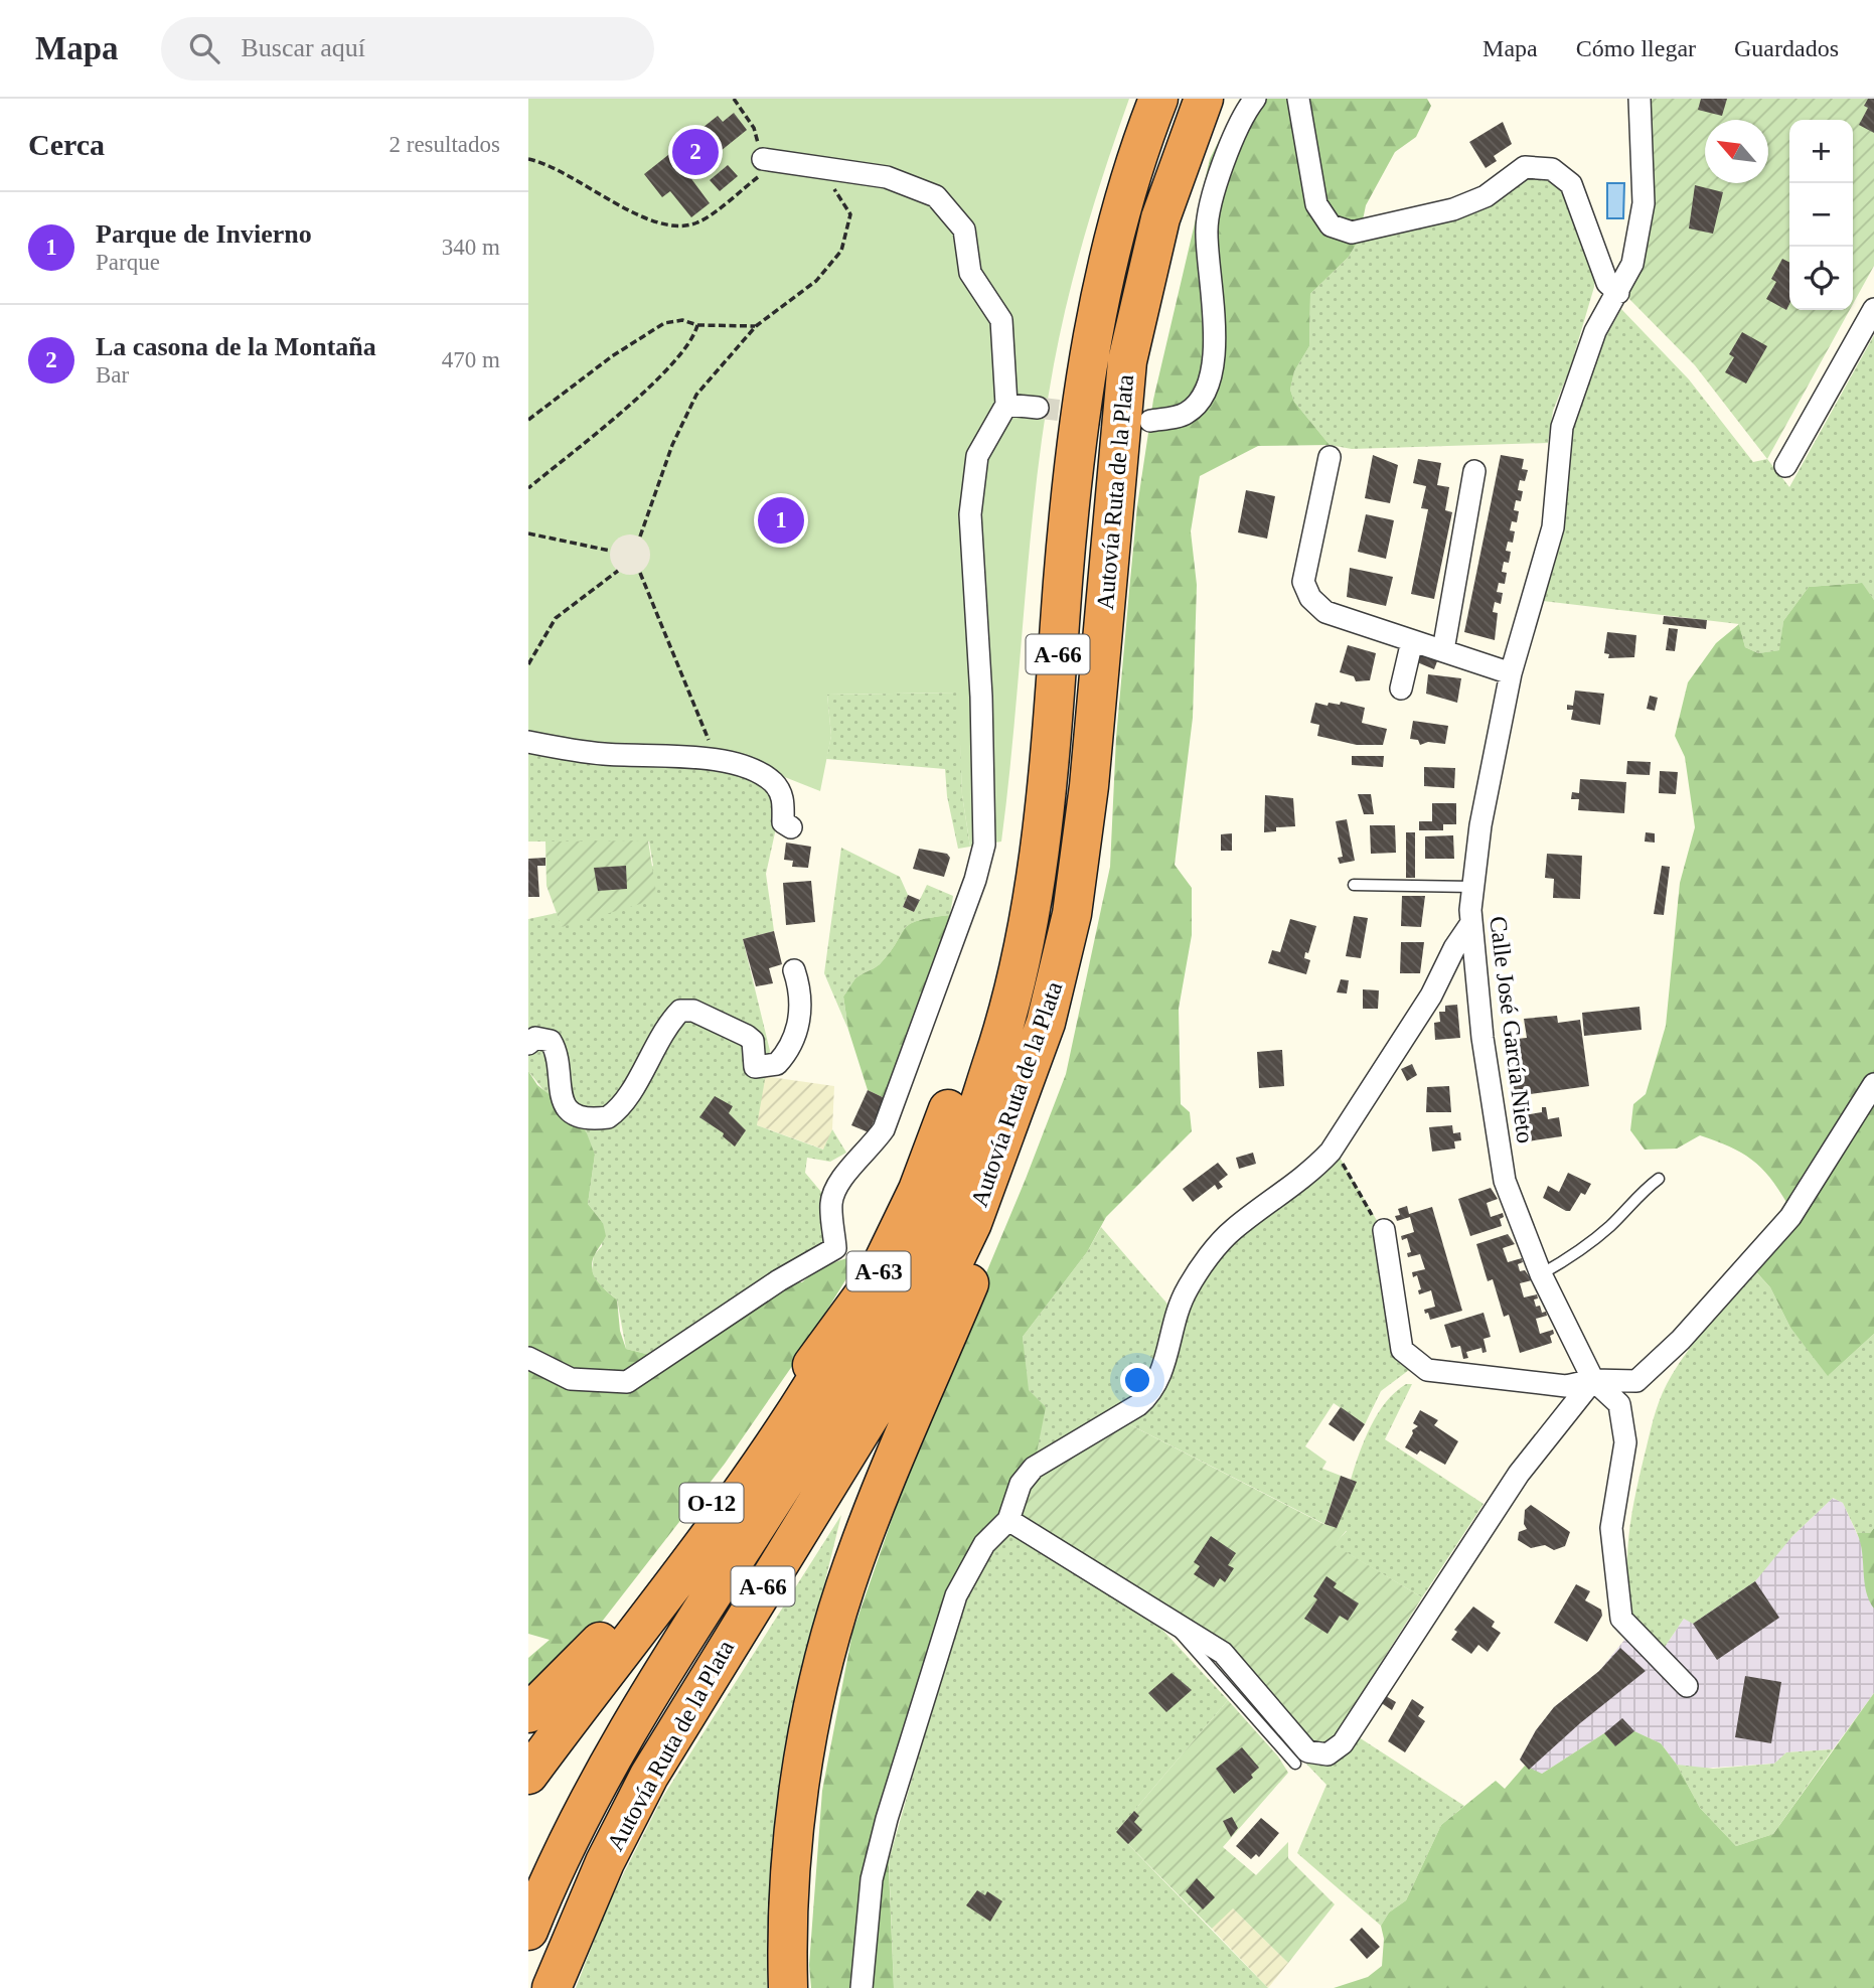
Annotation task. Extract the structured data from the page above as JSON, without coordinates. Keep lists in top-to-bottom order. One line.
{"streets":{"highway":["Autovía Ruta de la Plata","A-66","A-63","O-12"],"street":["Calle José García Nieto"]},"crossings":[["Autovía Ruta de la Plata","A-63"],["A-63","O-12"]],"north":"top left","page":{"header":"Mapa","search":"Buscar aquí","nav":["Mapa","Cómo llegar","Guardados"],"heading":["Cerca","2 resultados"],"map_buttons":["+","−"],"pins":["2","1"],"list":[{"mark":"1","name":"Parque de Invierno","note":"Parque","value":"340 m"},{"mark":"2","name":"La casona de la Montaña","note":"Bar","value":"470 m"}]}}
